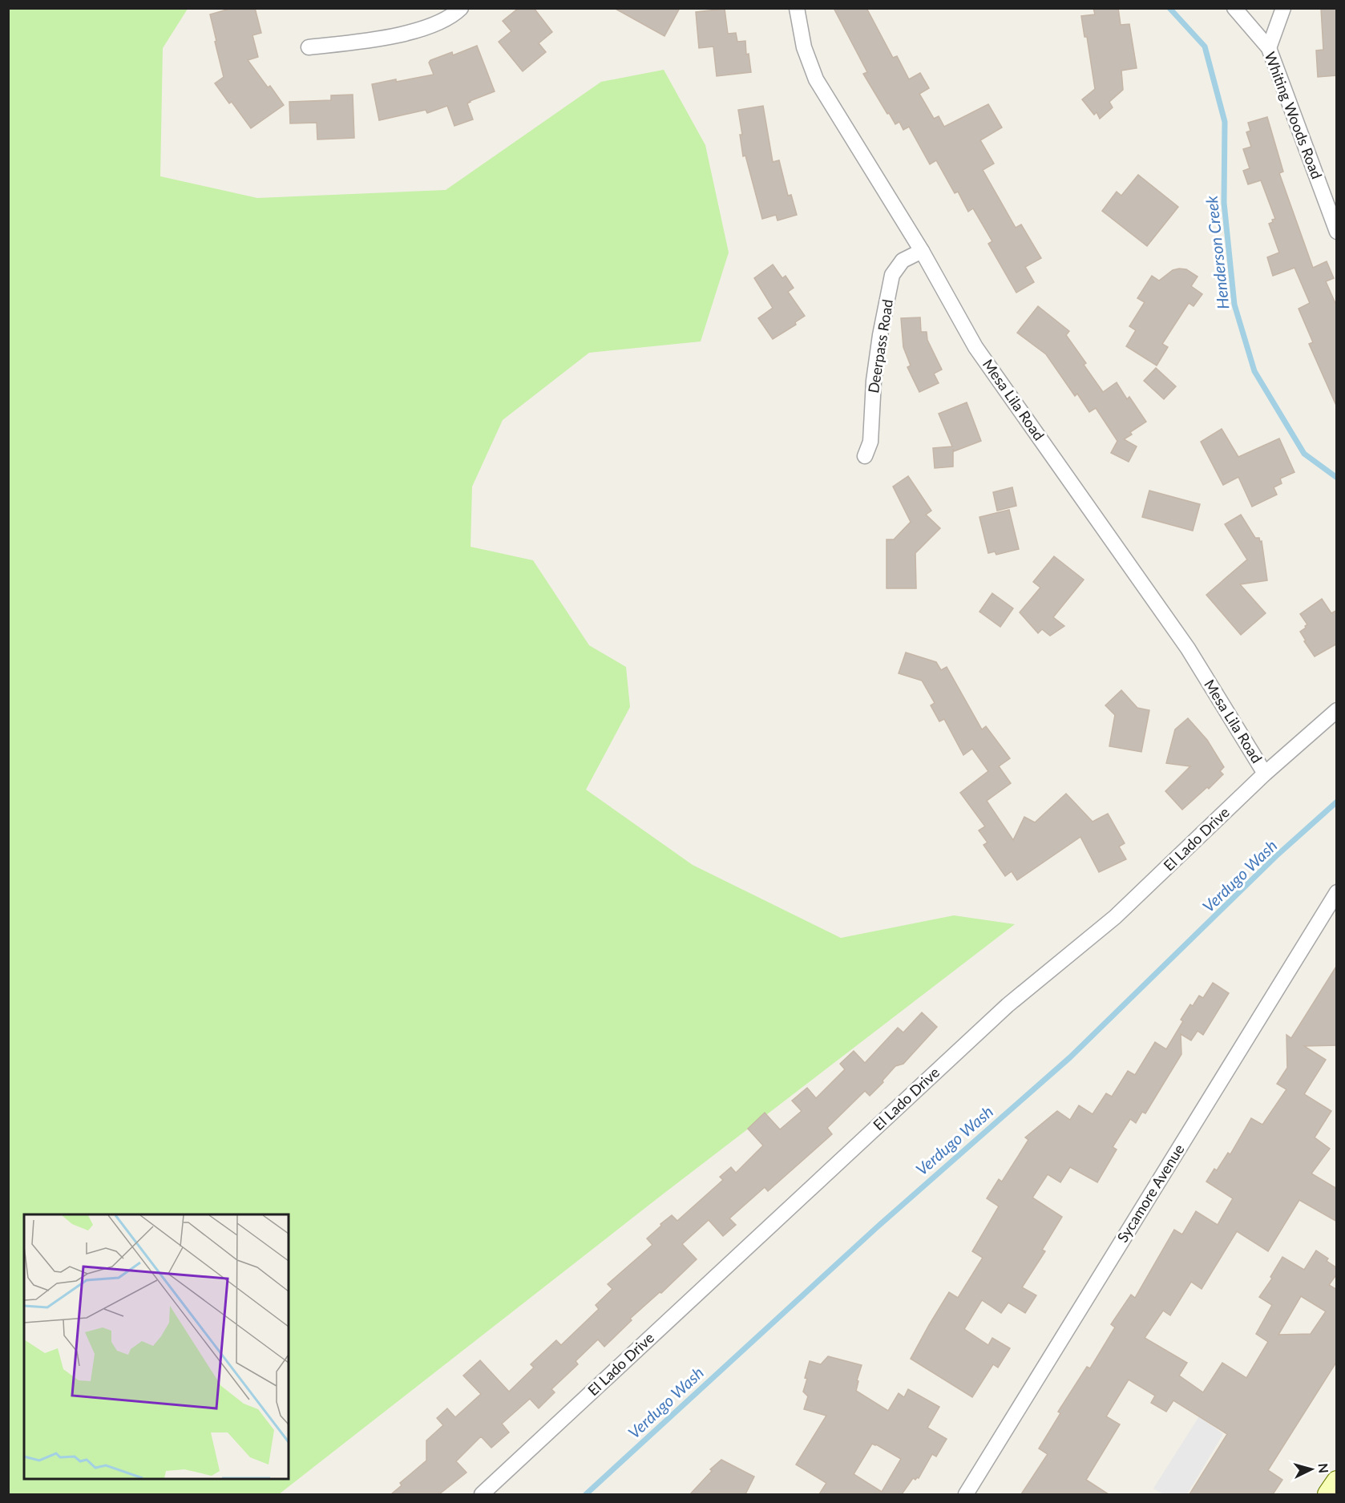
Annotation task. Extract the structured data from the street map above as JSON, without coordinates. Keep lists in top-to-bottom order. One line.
{"streets":{"street":["Whiting Woods Road","Deerpass Road","Mesa Lila Road","El Lado Drive","Sycamore Avenue"]},"crossings":[["Deerpass Road","Mesa Lila Road"],["Mesa Lila Road","El Lado Drive"]],"water":["Henderson Creek","Verdugo Wash"],"north":"right"}
